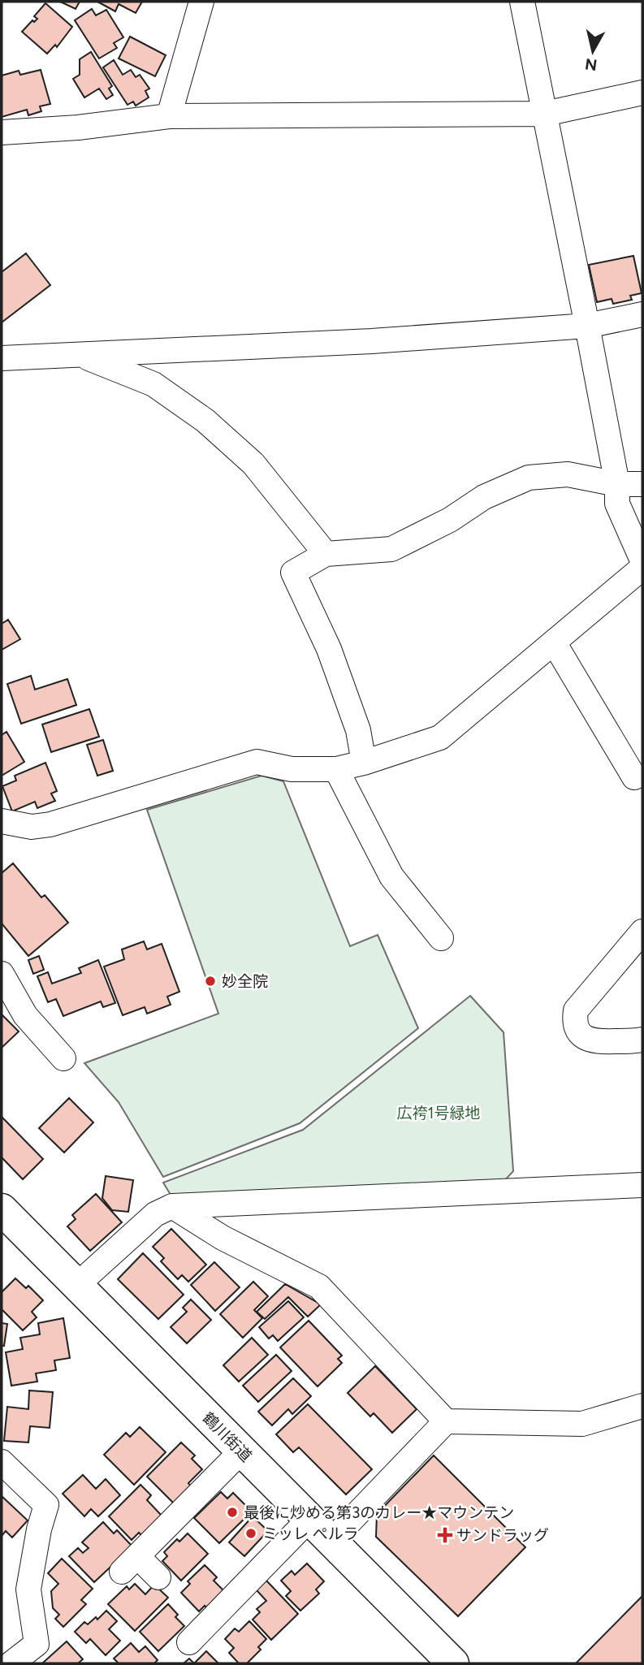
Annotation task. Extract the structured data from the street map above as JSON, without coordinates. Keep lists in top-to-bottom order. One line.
{"streets":{"main road":["鶴川街道"]},"parks":["広袴1号緑地"],"places":{"other":["妙全院","最後に炒める第3のカレー★マウンテン","ミッレ ぺルラ"],"health":["サンドラッグ"]},"north":"bottom"}
